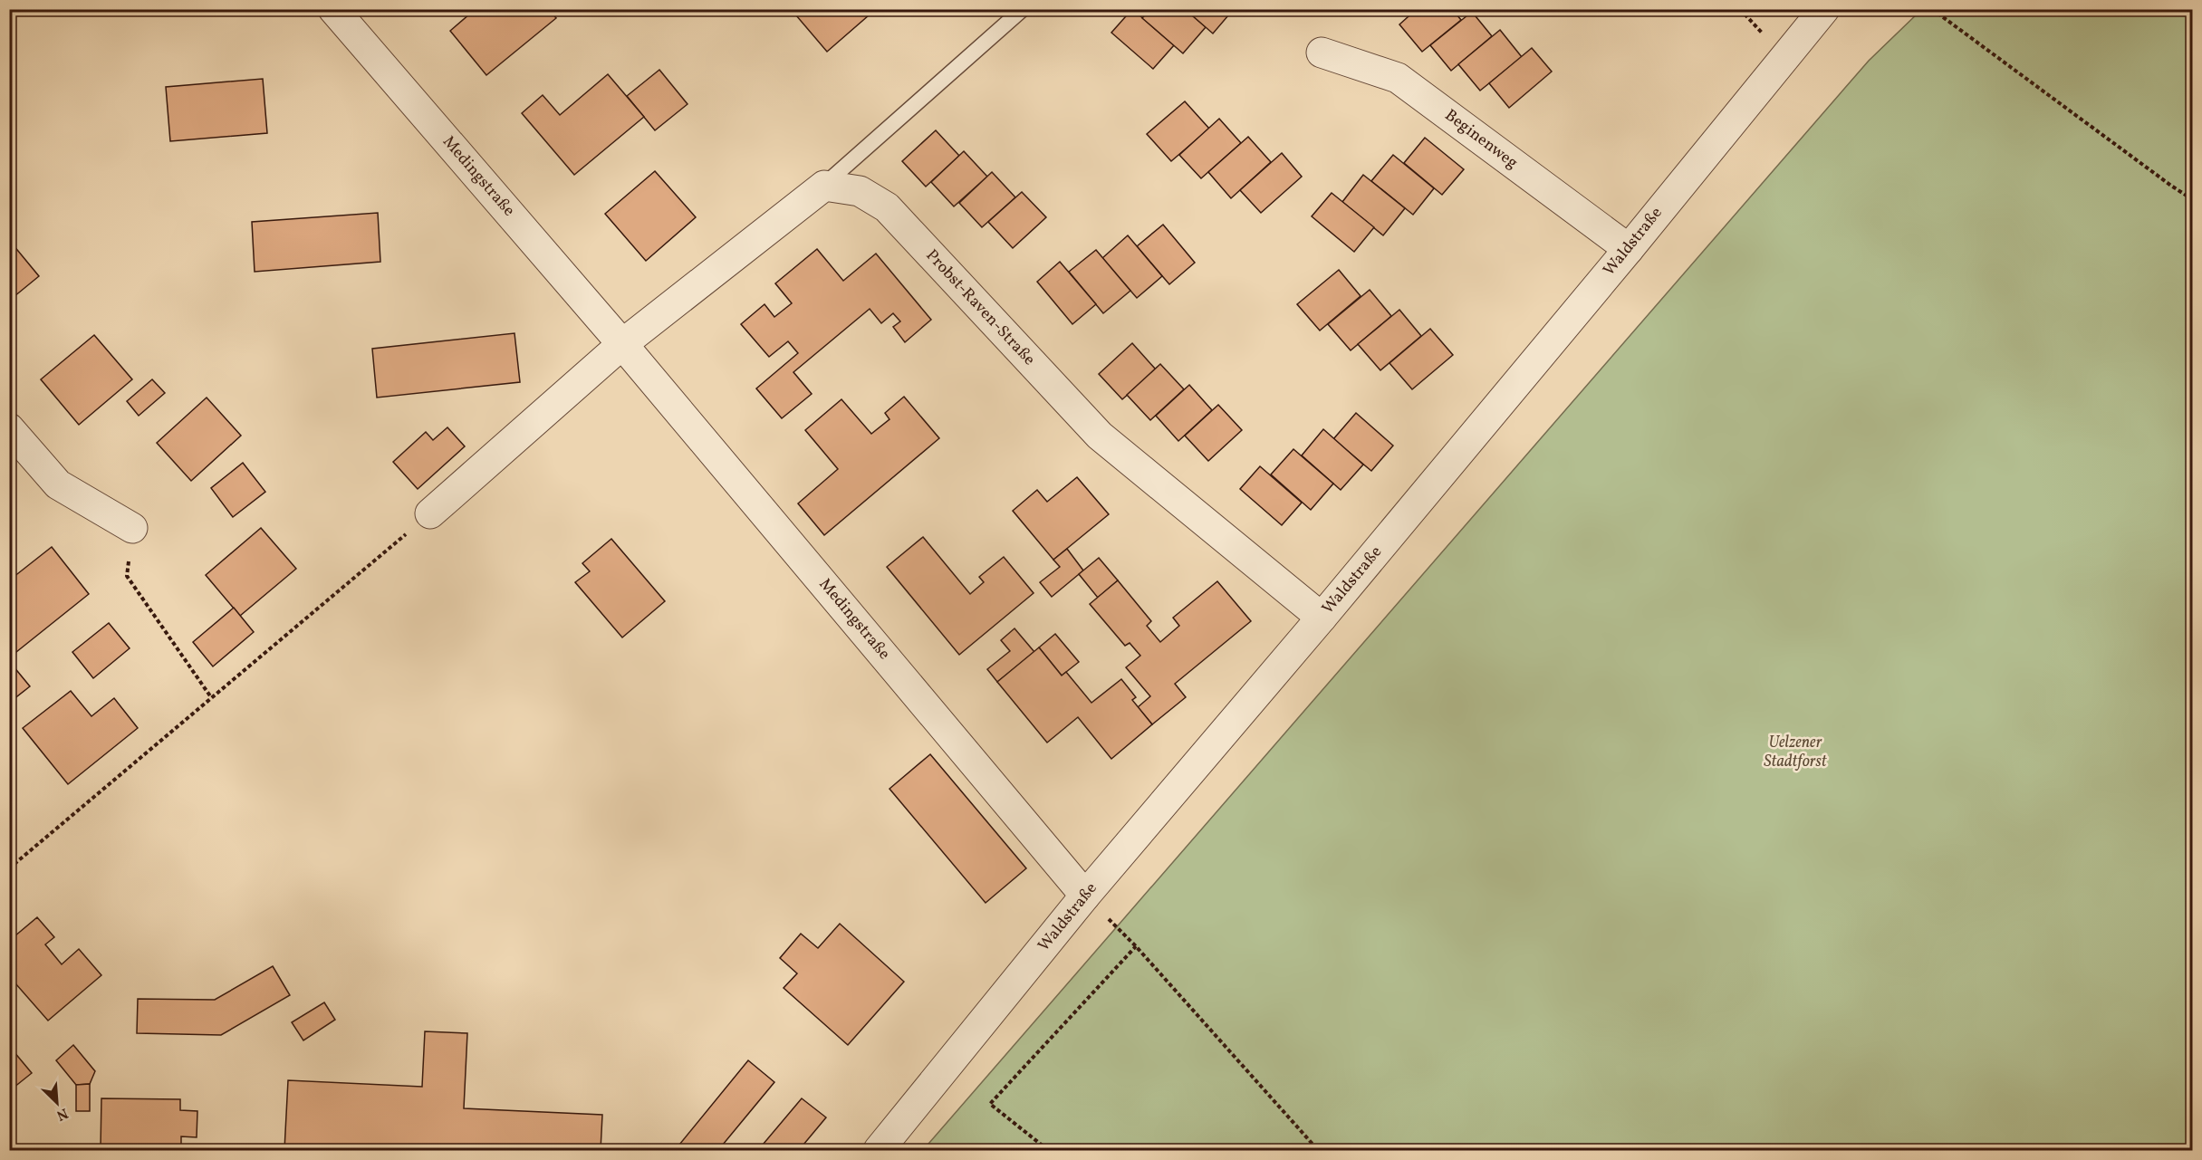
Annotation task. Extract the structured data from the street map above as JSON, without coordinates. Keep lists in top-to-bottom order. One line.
{"streets":{"street":["Beginenweg","Medingstraße","Waldstraße","Probst-Raven-Straße"]},"crossings":[["Beginenweg","Waldstraße"],["Medingstraße","Waldstraße"],["Waldstraße","Probst-Raven-Straße"]],"parks":["Uelzener Stadtforst"],"north":"bottom right"}
